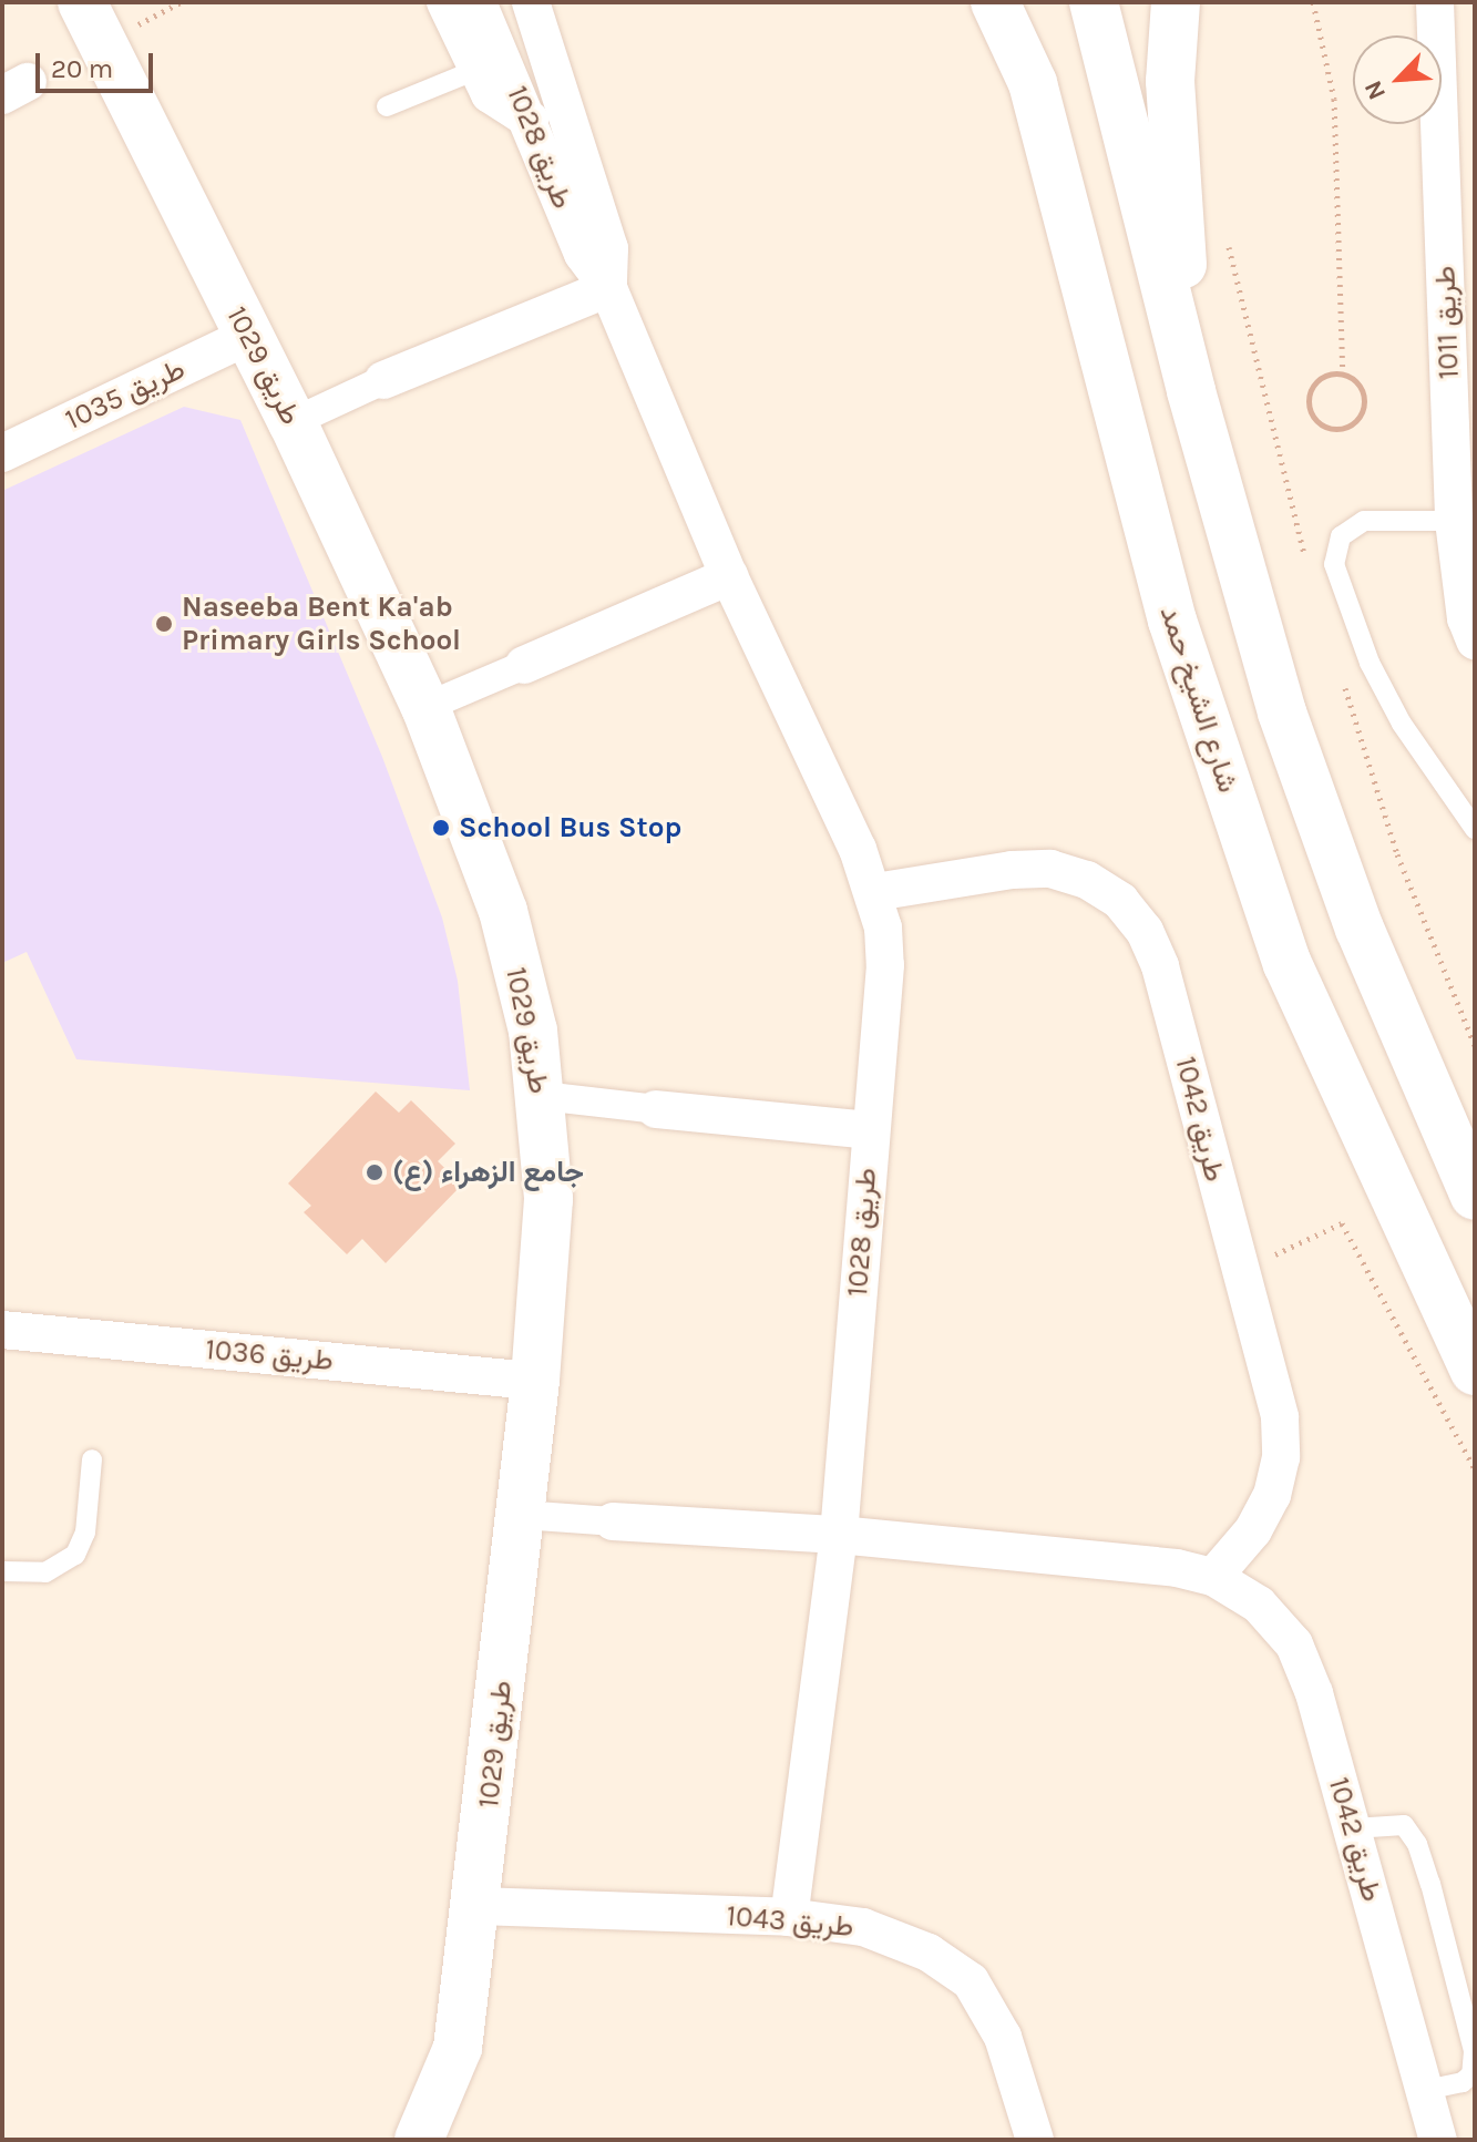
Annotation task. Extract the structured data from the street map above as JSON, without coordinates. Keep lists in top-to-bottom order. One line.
{"streets":{"main road":["طريق 1029","شارع الشيخ حمد"],"street":["طريق 1028","طريق 1011","طريق 1035","طريق 1042","طريق 1036","طريق 1043"]},"crossings":[["طريق 1028","طريق 1042"],["طريق 1028","طريق 1043"],["طريق 1029","طريق 1035"],["طريق 1029","طريق 1036"],["طريق 1029","طريق 1043"]],"places":["Naseeba Bent Ka'ab Primary Girls School","School Bus Stop","جامع الزهراء (ع)"],"scale_bar":"20 m","north":"bottom left"}
